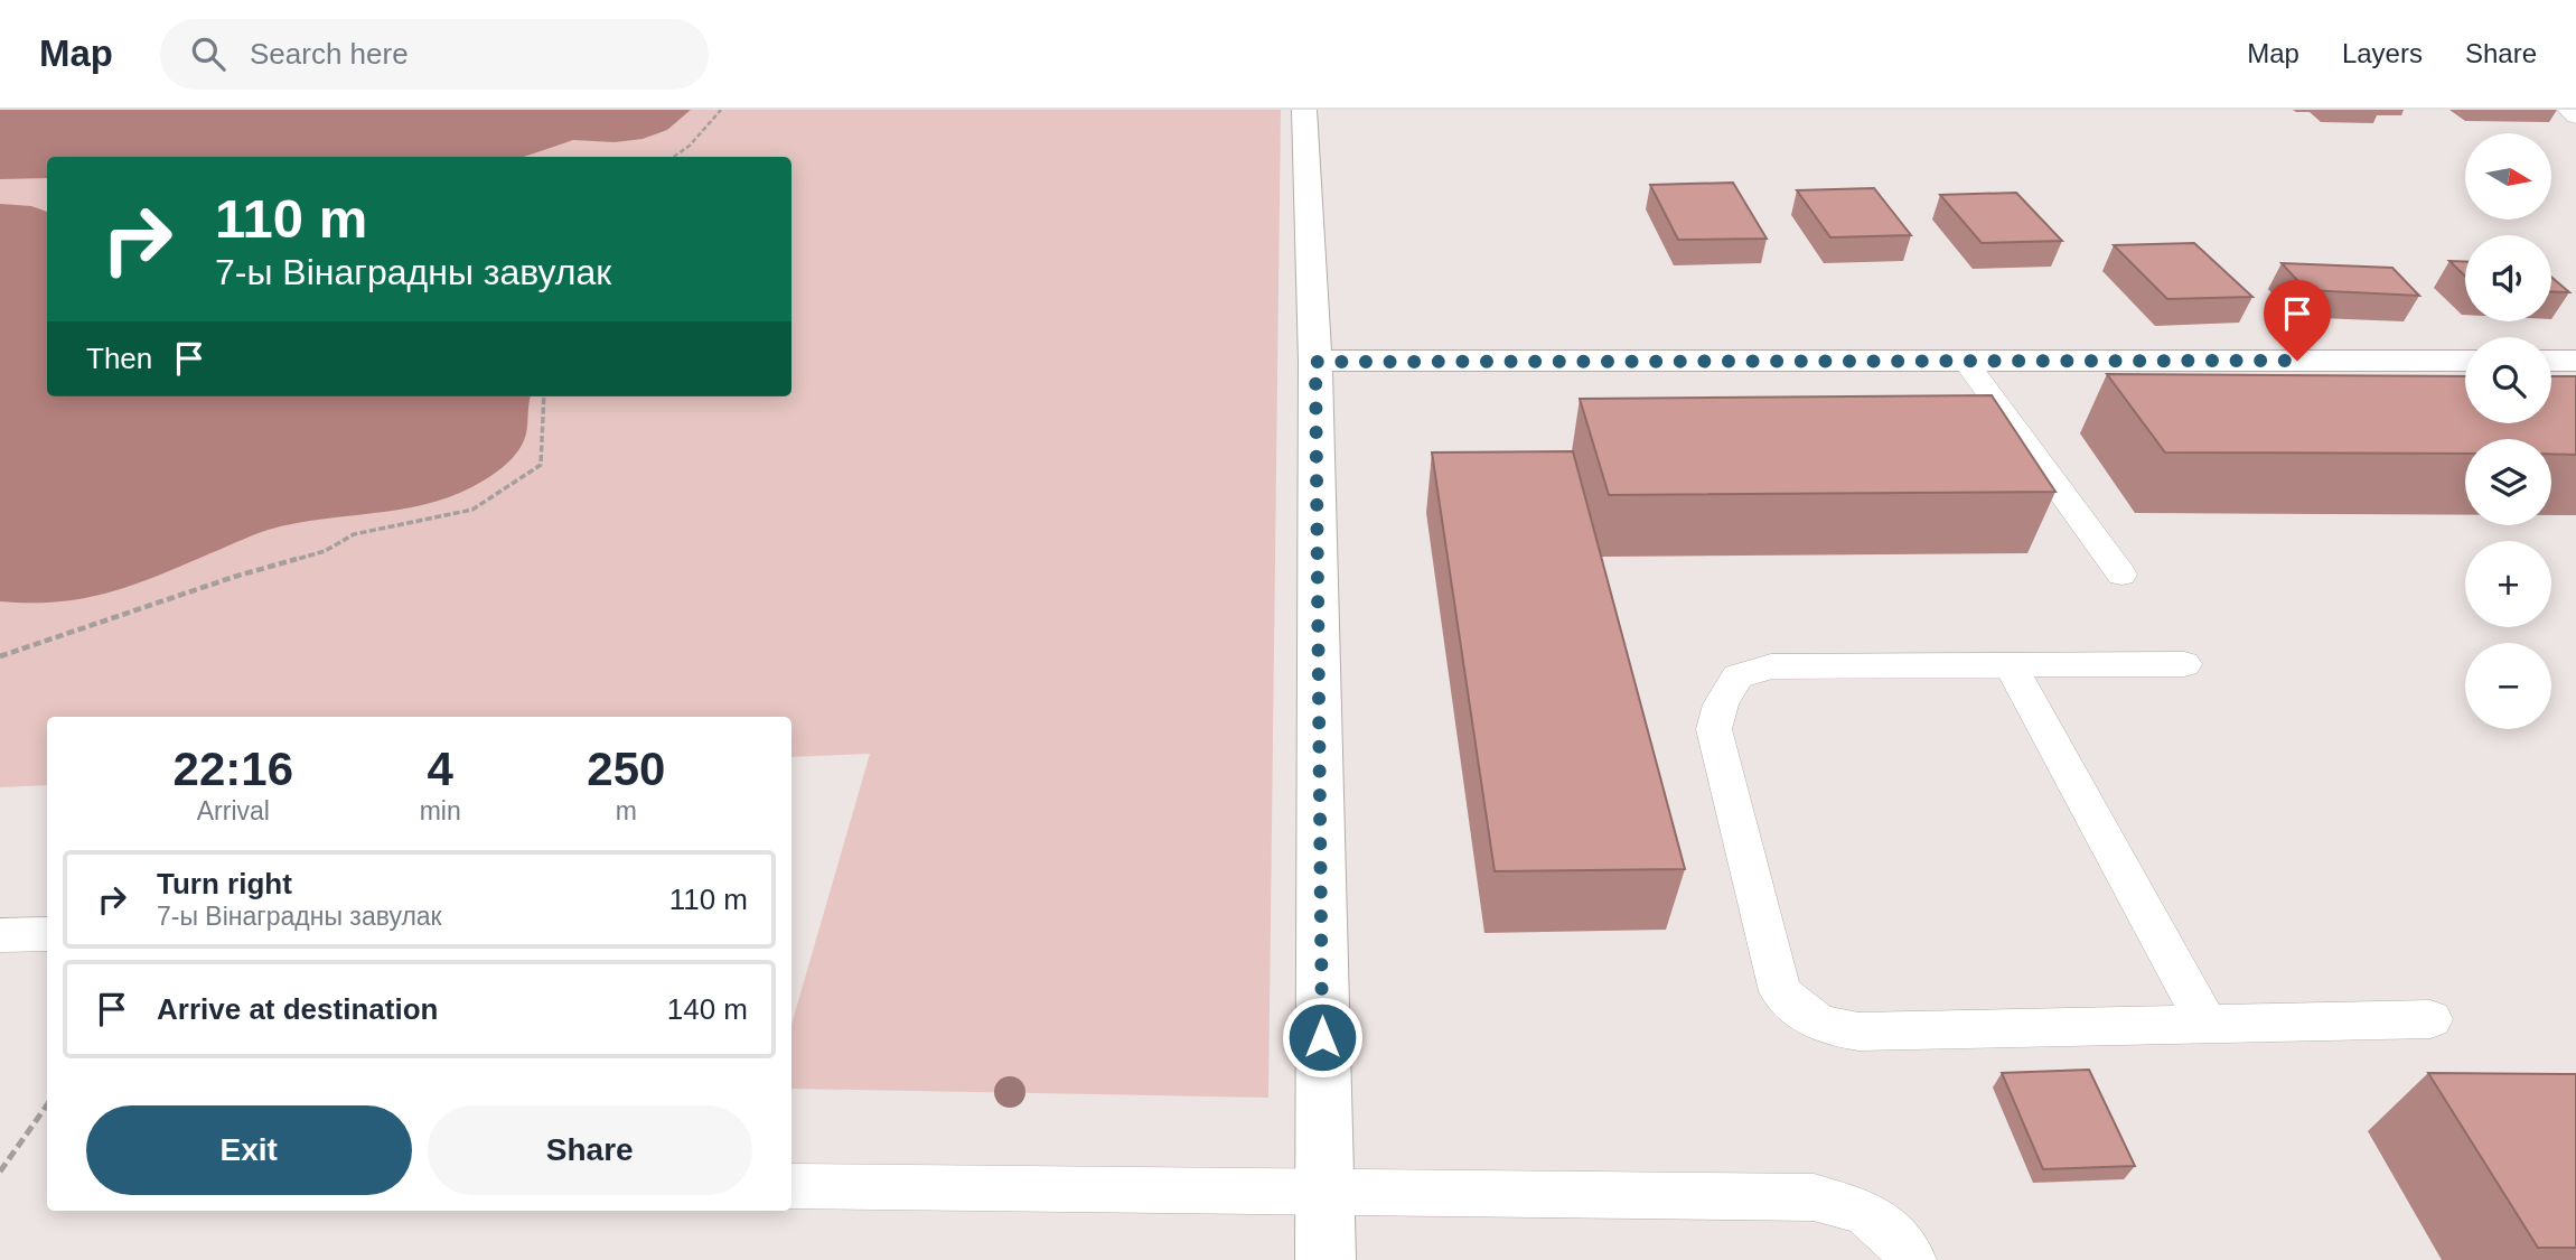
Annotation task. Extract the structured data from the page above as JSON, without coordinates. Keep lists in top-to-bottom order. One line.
{"north":"right","page":{"header":"Map","search":"Search here","nav":["Map","Layers","Share"],"map_buttons":["+","−"],"turn":["110 m","7-ы Вінаградны завулак"],"then":"Then","eta":["22:16","Arrival","4","min","250","m"],"list":[{"name":"Turn right","note":"7-ы Вінаградны завулак","value":"110 m"},{"name":"Arrive at destination","value":"140 m"}],"buttons":["Exit","Share"]}}
